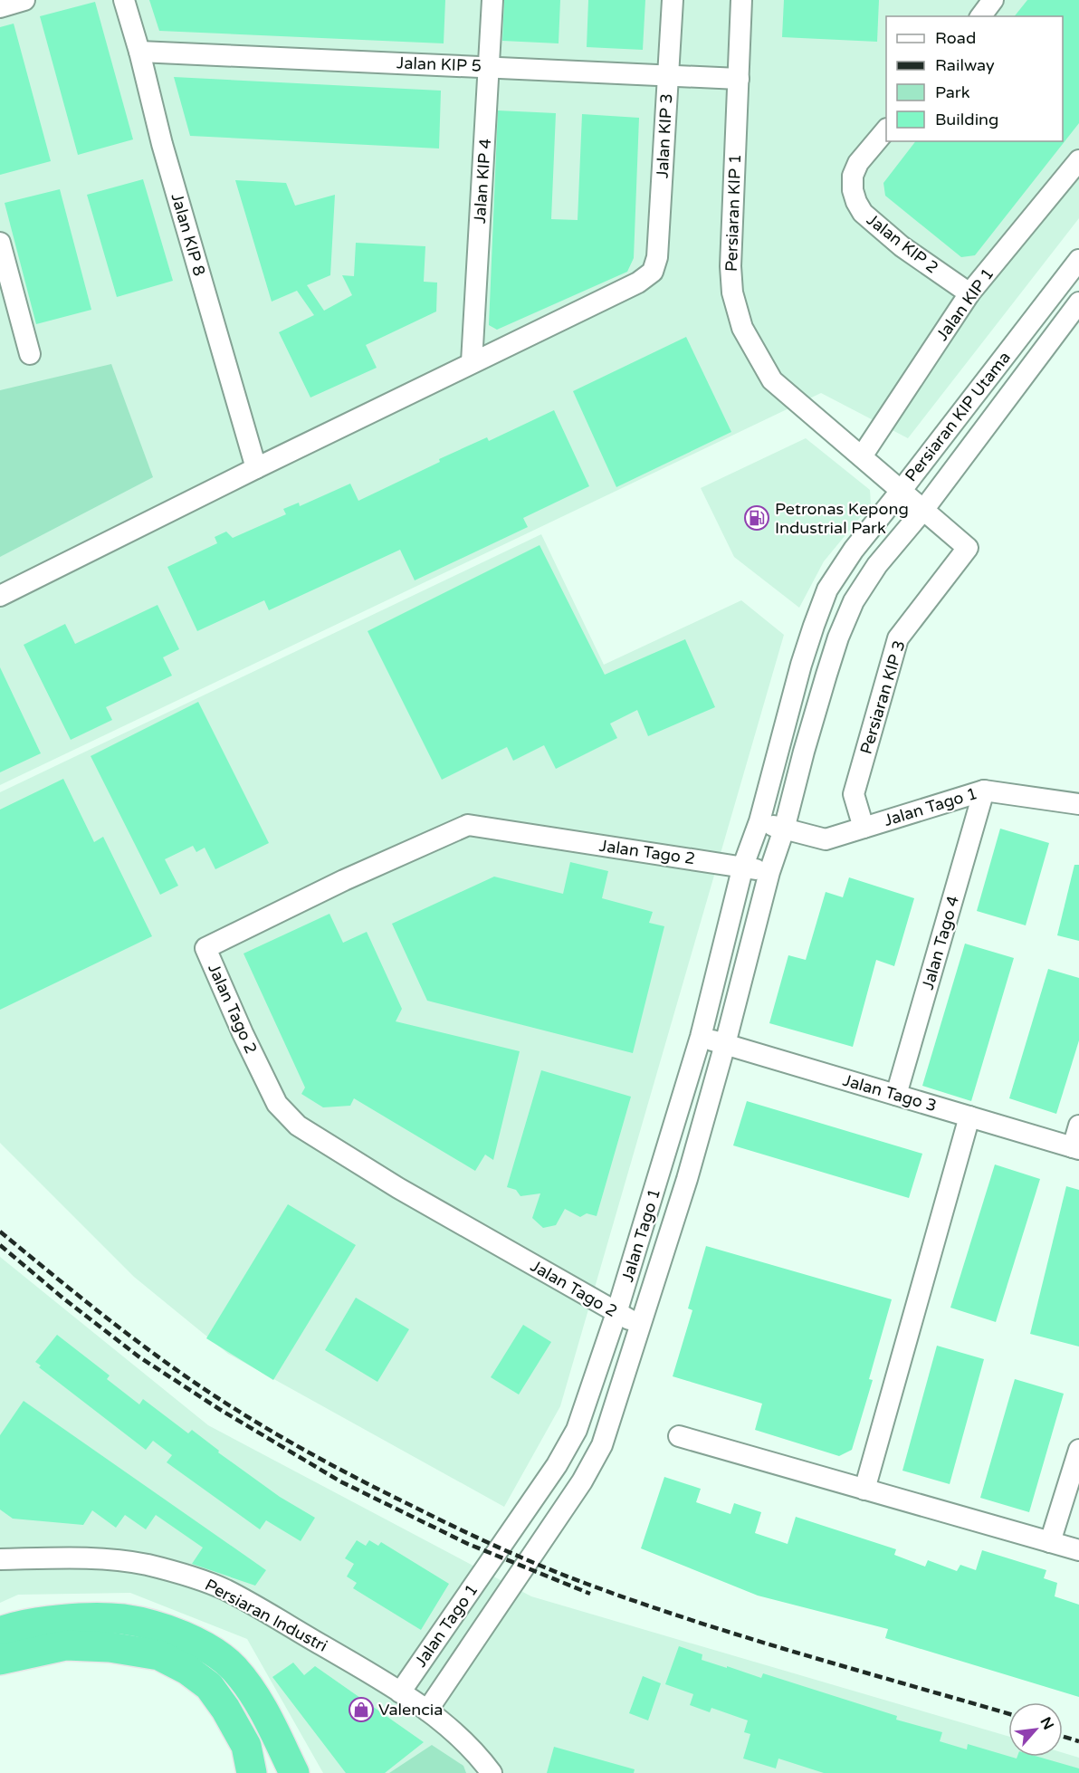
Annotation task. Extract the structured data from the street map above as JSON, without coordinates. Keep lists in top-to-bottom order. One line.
{"streets":{"street":["Jalan KIP 5","Jalan KIP 3","Jalan KIP 4","Persiaran KIP 1","Jalan KIP 8","Jalan KIP 2","Jalan KIP 1","Persiaran KIP Utama","Persiaran KIP 3","Jalan Tago 1","Jalan Tago 2","Jalan Tago 4","Jalan Tago 3","Persiaran Industri"]},"crossings":[["Jalan KIP 5","Jalan KIP 3"],["Jalan KIP 5","Jalan KIP 4"],["Jalan KIP 5","Persiaran KIP 1"],["Jalan KIP 5","Jalan KIP 8"],["Jalan KIP 3","Jalan KIP 4"],["Persiaran KIP 1","Jalan KIP 1"],["Persiaran KIP 1","Persiaran KIP Utama"],["Persiaran KIP 1","Persiaran KIP 3"],["Jalan KIP 2","Jalan KIP 1"],["Persiaran KIP Utama","Persiaran KIP 3"],["Persiaran KIP Utama","Jalan Tago 1"],["Persiaran KIP 3","Jalan Tago 1"],["Jalan Tago 1","Jalan Tago 2"],["Jalan Tago 1","Jalan Tago 4"],["Jalan Tago 1","Jalan Tago 3"],["Jalan Tago 1","Persiaran Industri"],["Jalan Tago 4","Jalan Tago 3"]],"places":{"fuel station":["Petronas Kepong Industrial Park"],"shop":["Valencia"]},"legend":["Road","Railway","Park","Building"],"north":"top right"}
